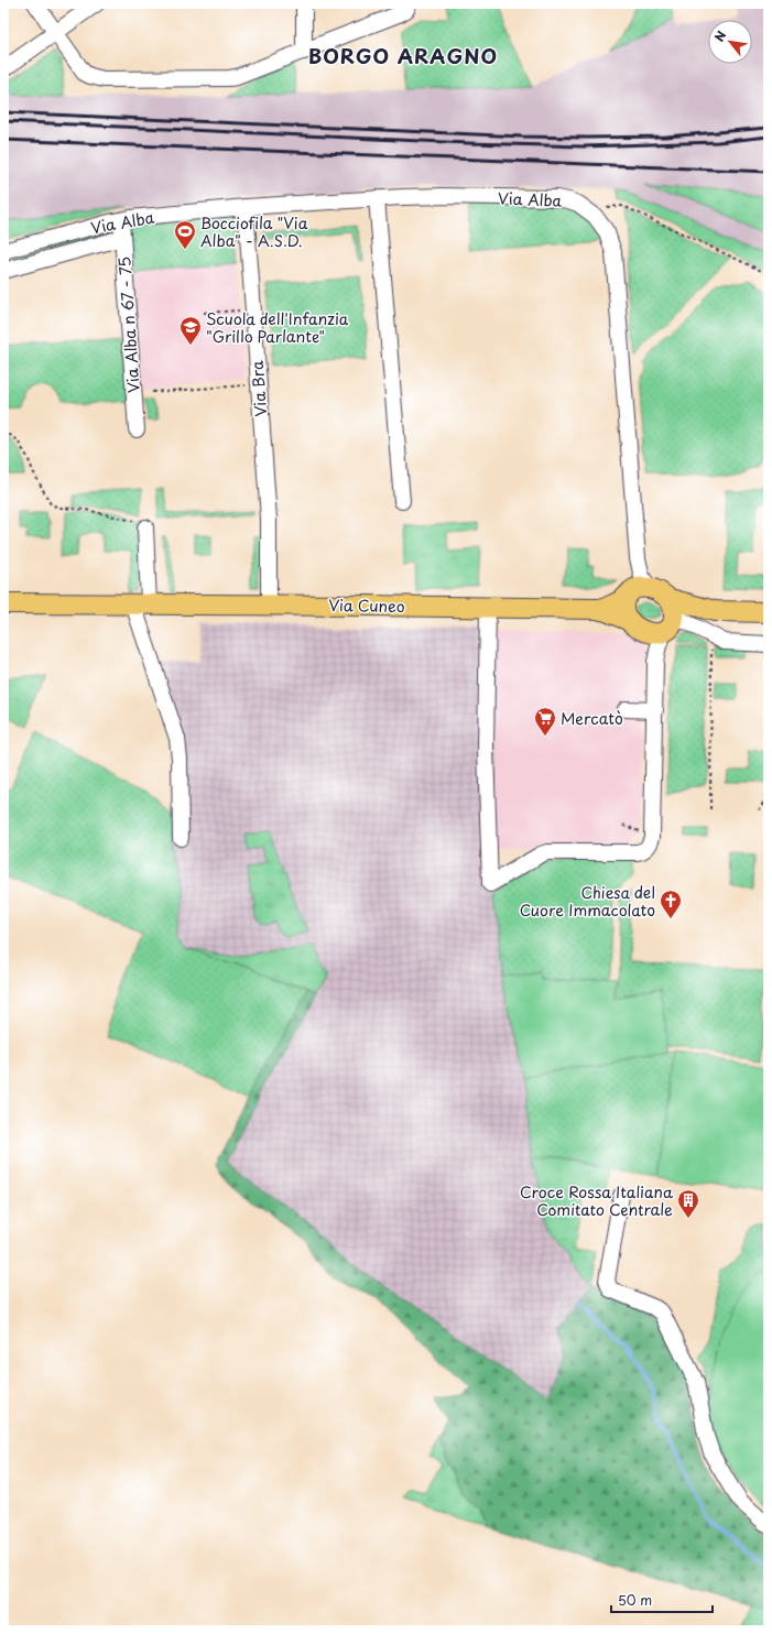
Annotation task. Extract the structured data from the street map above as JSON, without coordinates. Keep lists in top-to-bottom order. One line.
{"streets":{"main road":["Via Cuneo"],"street":["Via Alba","Via Alba n 67 - 75","Via Bra"]},"crossings":[["Via Alba","Via Alba n 67 - 75"],["Via Alba","Via Bra"],["Via Alba","Via Cuneo"],["Via Bra","Via Cuneo"]],"districts":["BORGO ARAGNO"],"places":{"sports":["Bocciofila \"Via Alba\" - A.S.D."],"school or university":["Scuola dell'Infanzia \"Grillo Parlante\""],"supermarket":["Mercatò"],"church":["Chiesa del Cuore Immacolato"],"building":["Croce Rossa Italiana Comitato Centrale"]},"scale_bar":"50 m","north":"top left"}
